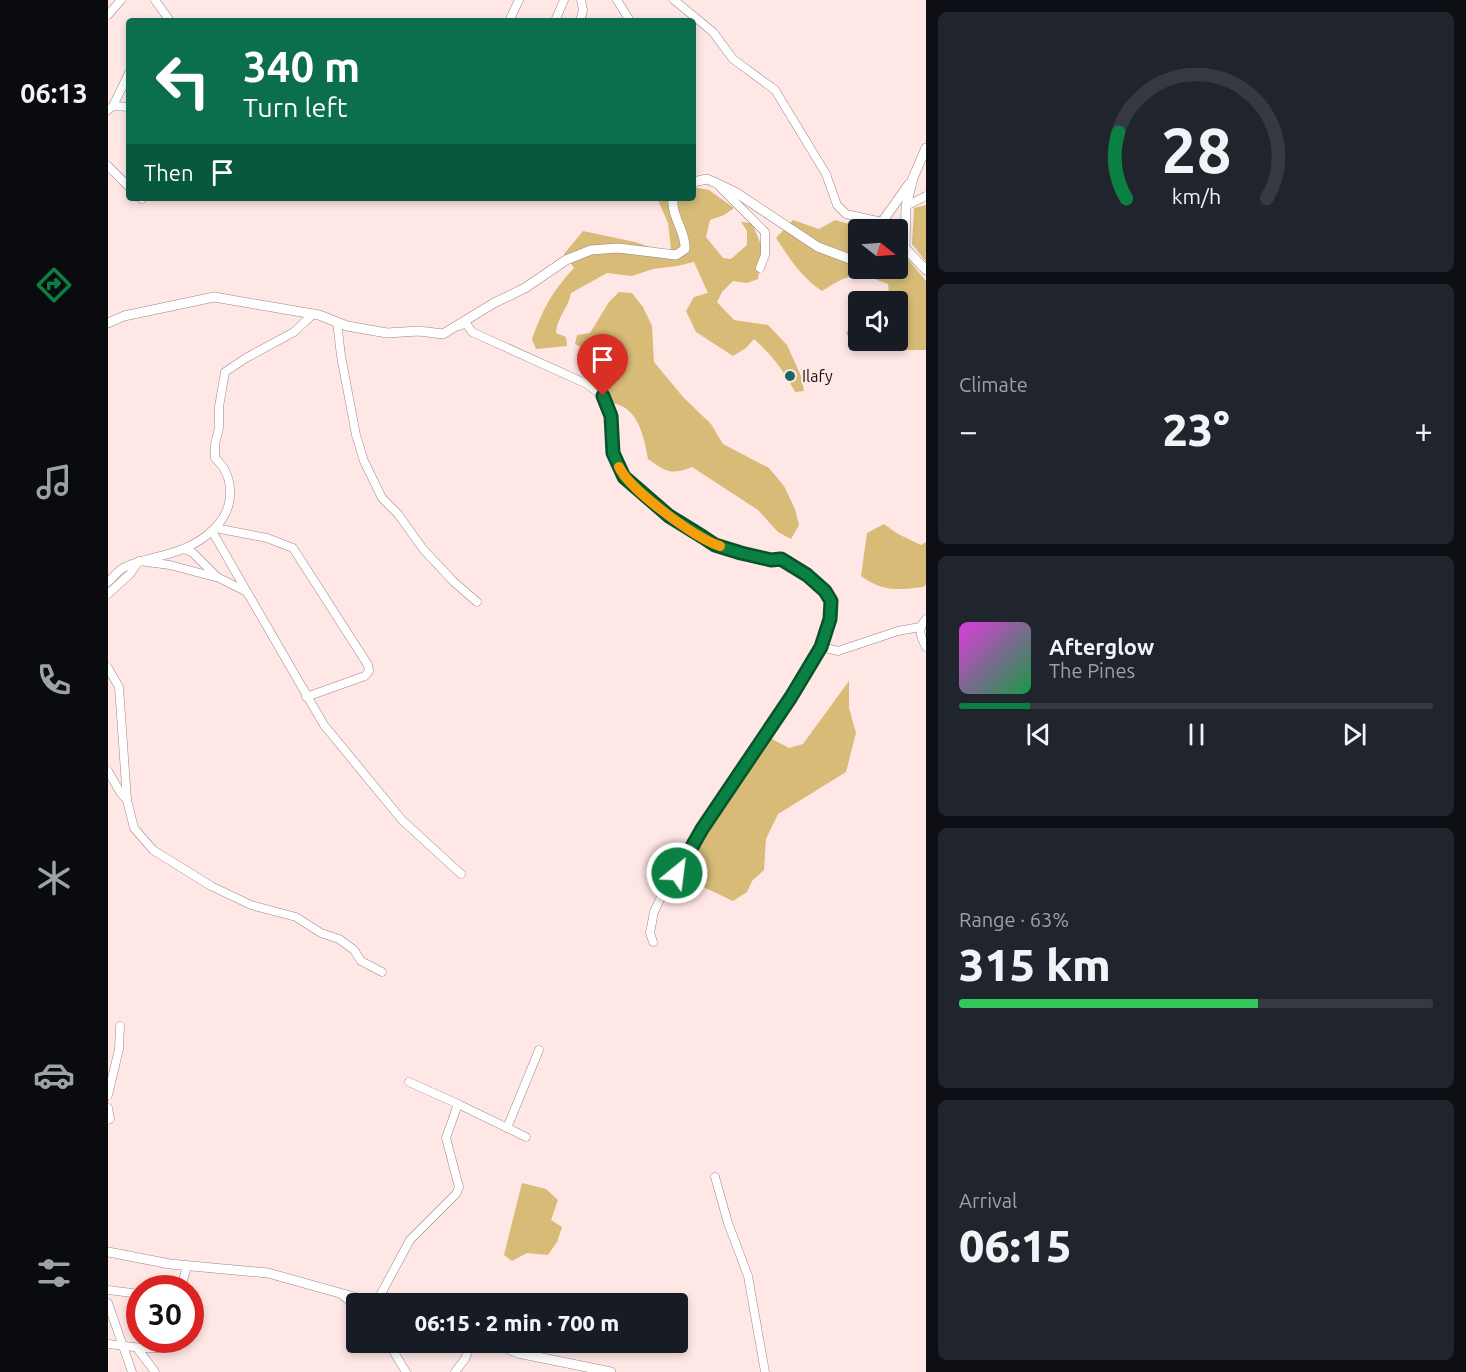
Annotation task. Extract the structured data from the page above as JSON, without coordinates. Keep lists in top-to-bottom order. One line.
{"places":["Ilafy"],"north":"right","page":{"tabs":"06:13","turn":["340 m","Turn left"],"then":"Then","tile":["Climate",["Range · 63%","315 km"],["Arrival","06:15"]],"heat":["−","23°","+"],"song":["Afterglow","The Pines"],"limit":"30","trip":"06:15 · 2 min · 700 m","gauge":["28","km/h"]}}
